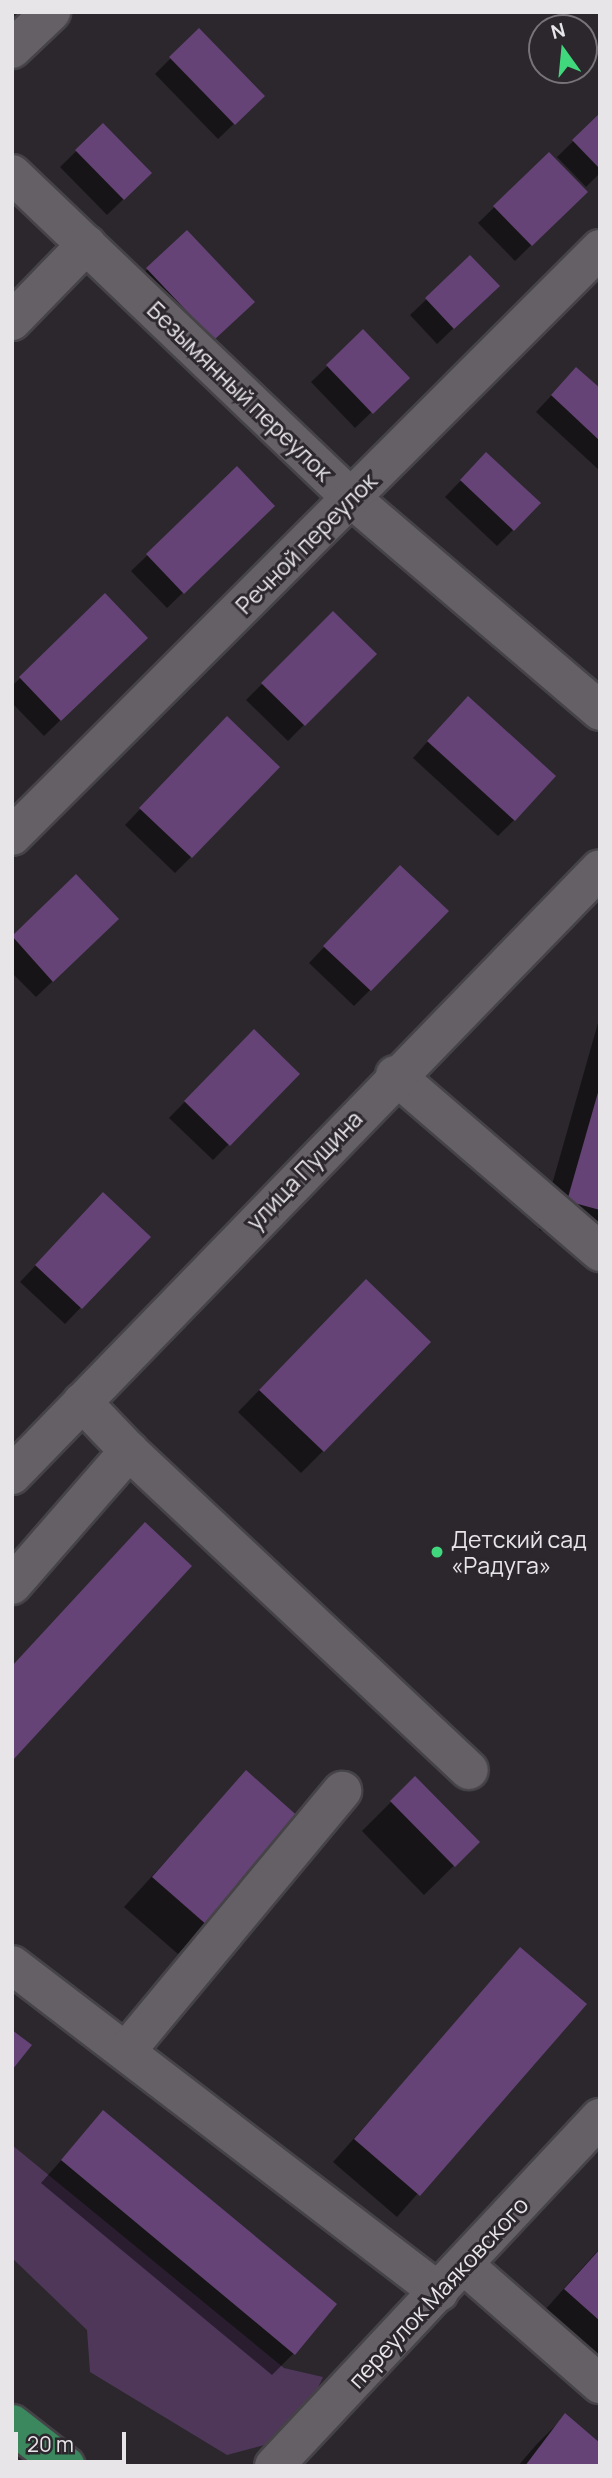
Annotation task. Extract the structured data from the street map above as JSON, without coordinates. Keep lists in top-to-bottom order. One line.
{"streets":{"street":["Безымянный переулок","Речной переулок","улица Пущина","переулок Маяковского"]},"crossings":[["Безымянный переулок","Речной переулок"]],"places":["Детский сад «Радуга»"],"scale_bar":"20 m","north":"top"}
